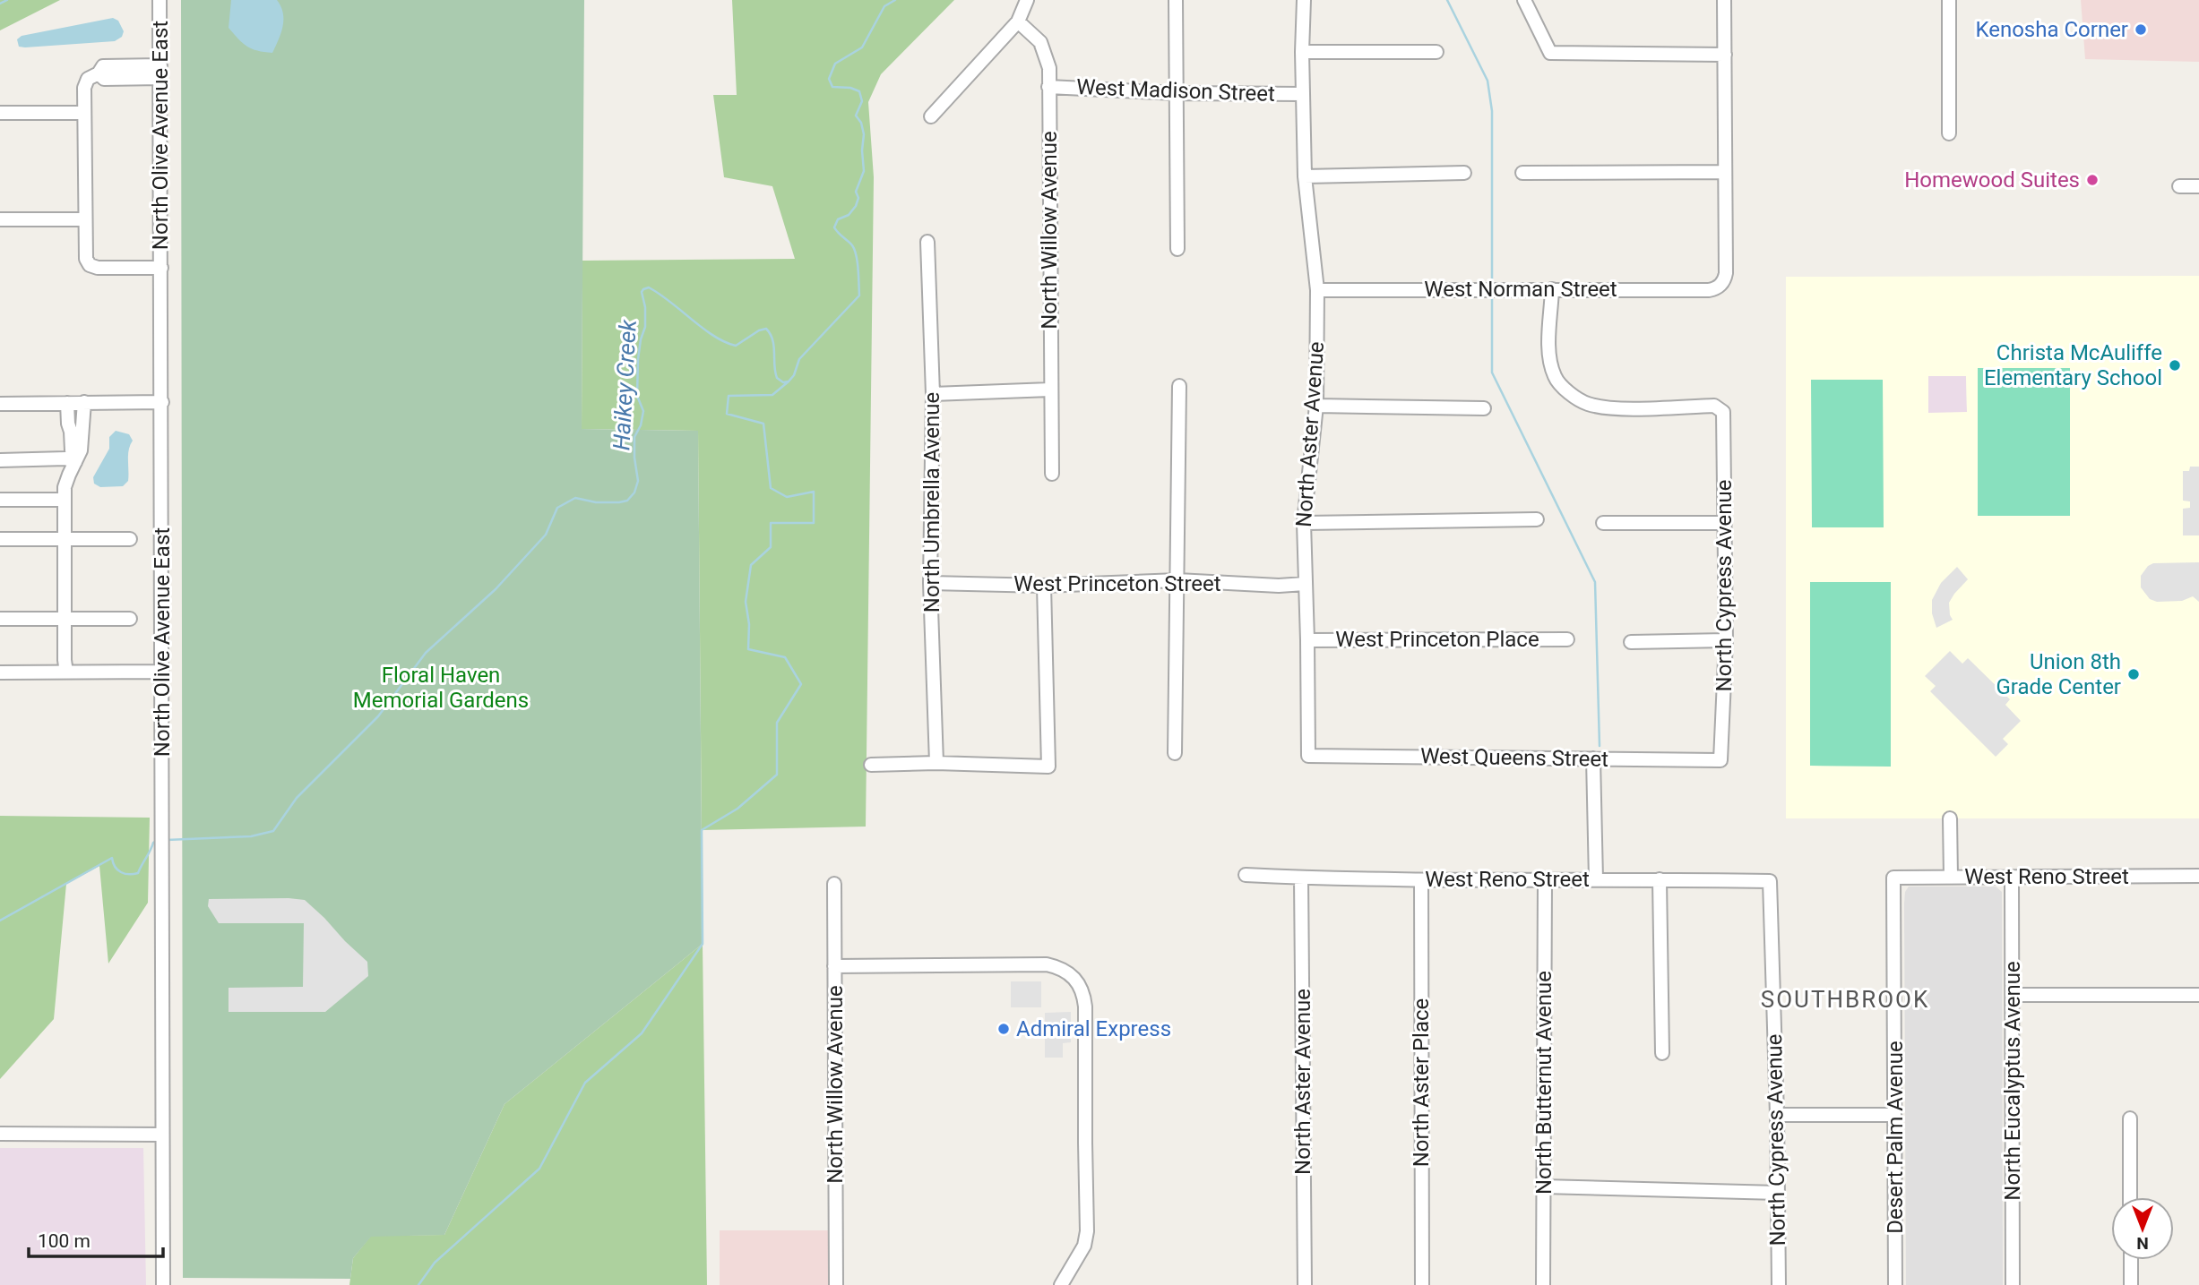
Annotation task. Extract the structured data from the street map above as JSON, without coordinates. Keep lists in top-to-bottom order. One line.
{"streets":{"street":["West Madison Street","North Olive Avenue East","North Willow Avenue","West Norman Street","North Aster Avenue","North Umbrella Avenue","West Princeton Street","North Cypress Avenue","West Princeton Place","West Queens Street","West Reno Street","North Eucalyptus Avenue","North Aster Place","North Butternut Avenue","Desert Palm Avenue"]},"crossings":[["West Madison Street","North Willow Avenue"],["West Madison Street","North Aster Avenue"],["West Norman Street","North Aster Avenue"],["West Norman Street","North Cypress Avenue"],["North Aster Avenue","West Princeton Street"],["North Aster Avenue","West Princeton Place"],["North Aster Avenue","West Queens Street"],["North Aster Avenue","West Reno Street"],["North Umbrella Avenue","West Princeton Street"],["North Cypress Avenue","West Queens Street"],["North Cypress Avenue","West Reno Street"],["West Reno Street","North Eucalyptus Avenue"],["West Reno Street","North Aster Place"],["West Reno Street","North Butternut Avenue"],["West Reno Street","Desert Palm Avenue"]],"districts":["SOUTHBROOK"],"water":["Haikey Creek"],"parks":["Floral Haven Memorial Gardens"],"places":["Kenosha Corner","Homewood Suites","Christa McAuliffe Elementary School","Union 8th Grade Center","Admiral Express"],"scale_bar":"100 m","north":"bottom"}
